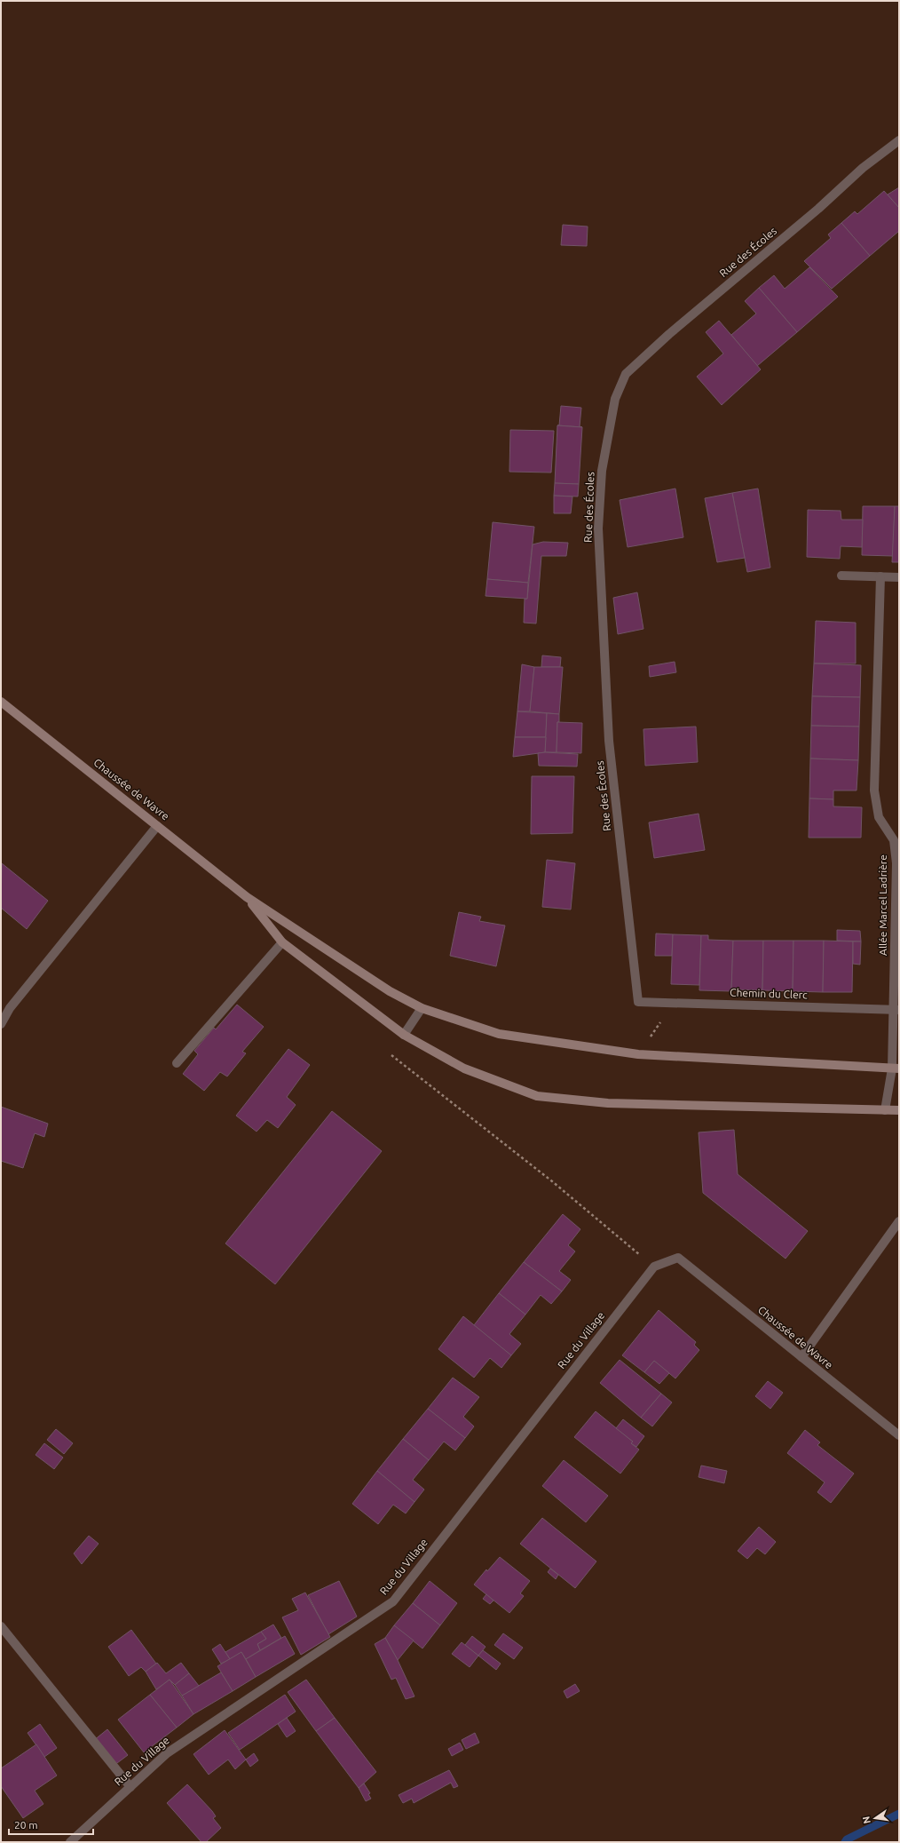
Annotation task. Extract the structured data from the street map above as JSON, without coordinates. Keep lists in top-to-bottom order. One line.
{"streets":{"main road":["Chaussée de Wavre"],"street":["Rue des Écoles","Allée Marcel Ladrière","Chemin du Clerc","Rue du Village"]},"crossings":[["Rue des Écoles","Chemin du Clerc"],["Chaussée de Wavre","Rue du Village"],["Allée Marcel Ladrière","Chemin du Clerc"]],"scale_bar":"20 m","north":"left"}
